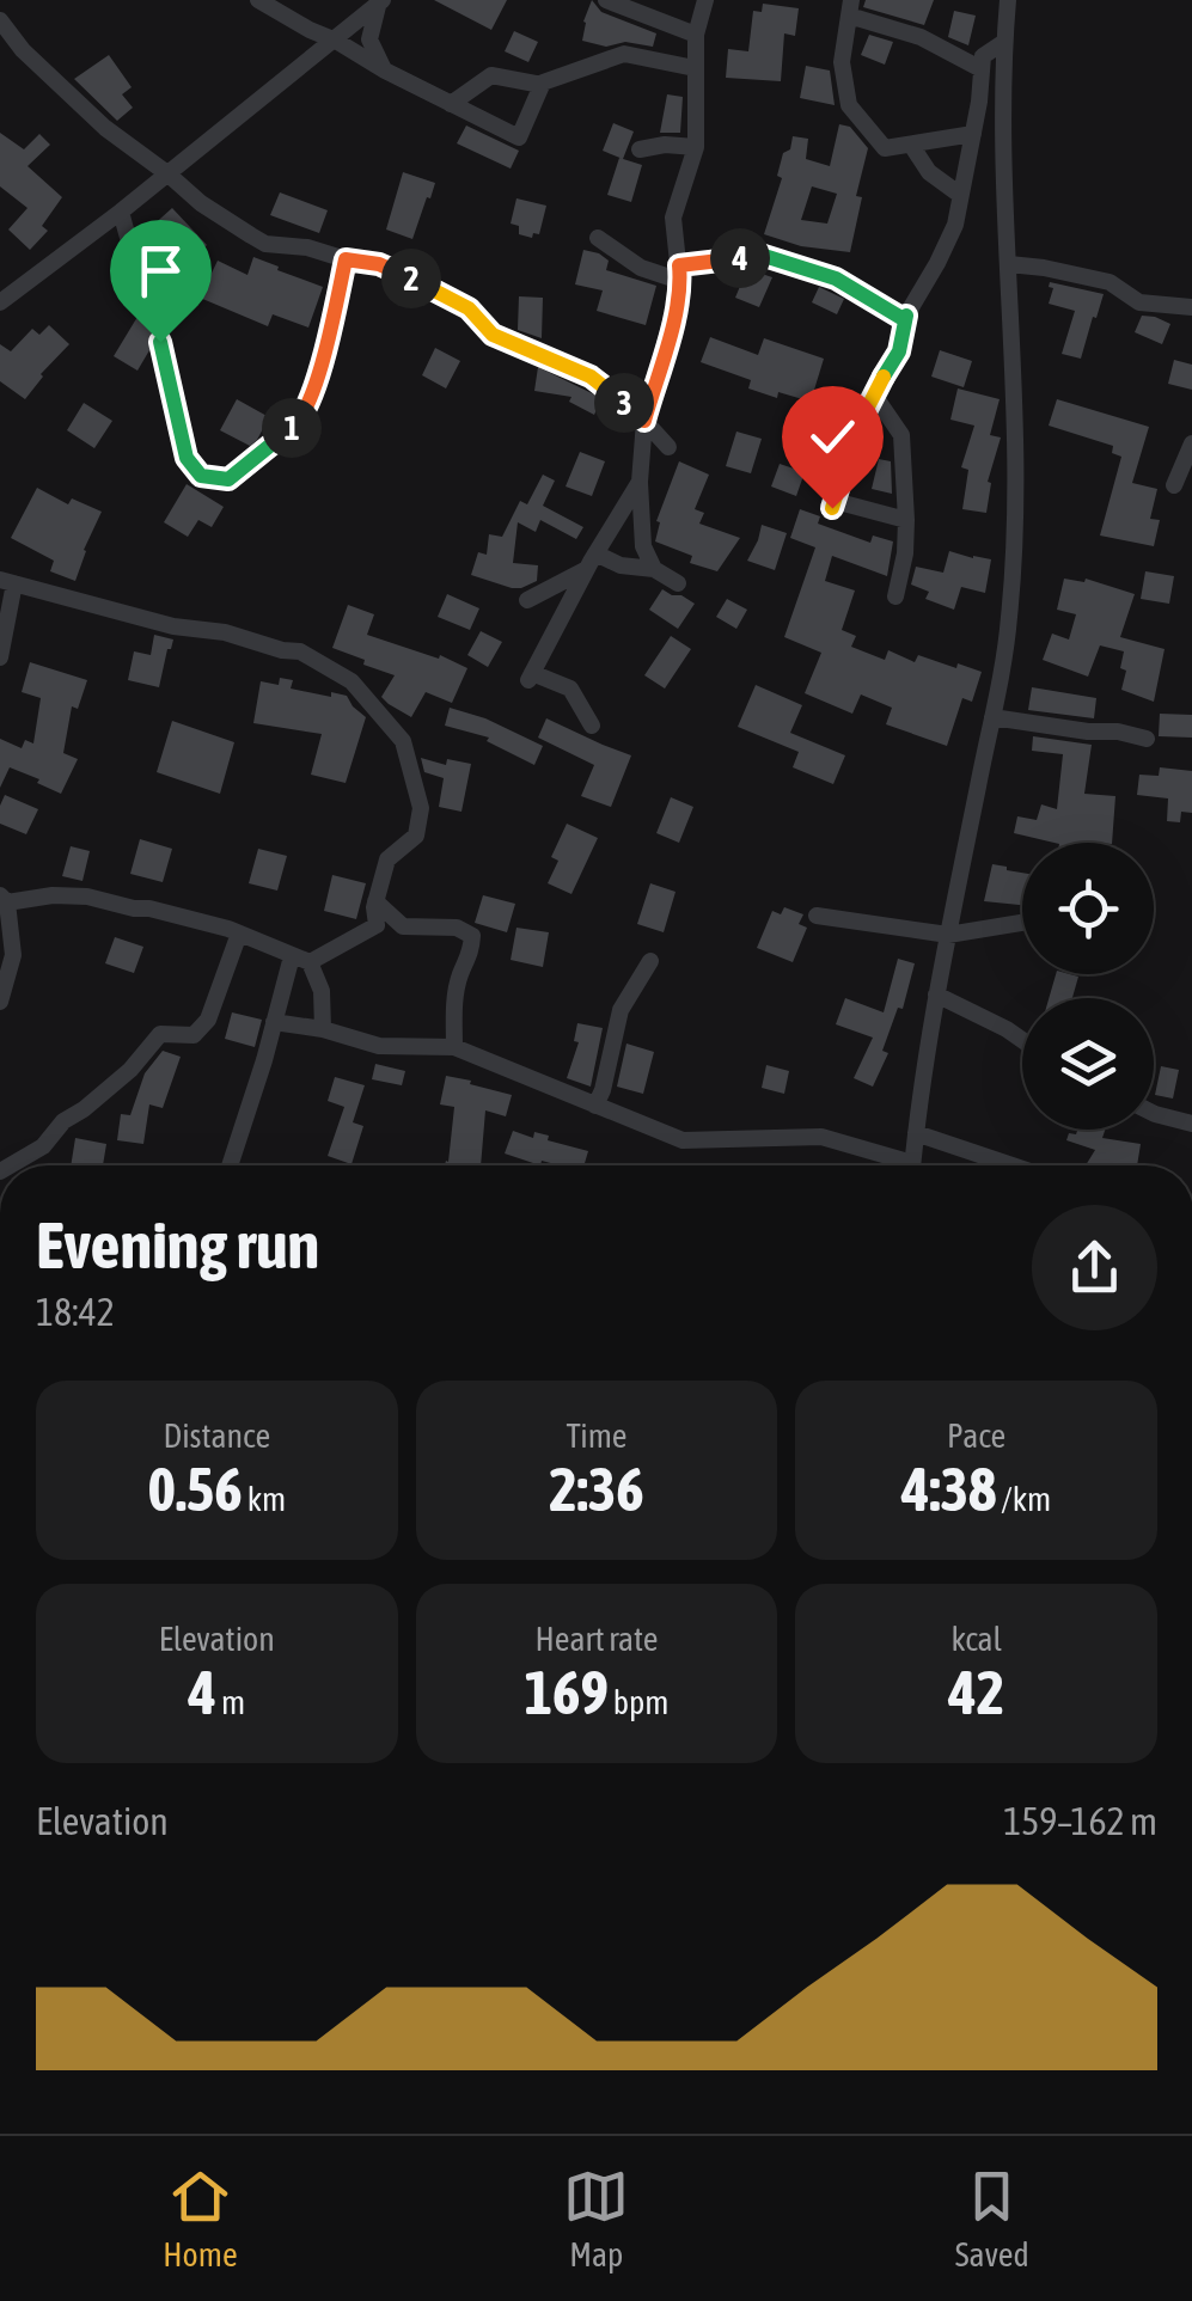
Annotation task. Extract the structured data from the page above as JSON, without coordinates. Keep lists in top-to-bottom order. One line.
{"page":{"pins":["4","2","3","1"],"heading":["Evening run","18:42"],"stats":[["Distance","0.56 km"],["Time","2:36"],["Pace","4:38 /km"],["Elevation","4 m"],["Heart rate","169 bpm"],["kcal","42"]],"chart":["Elevation","159–162 m"],"tabs":["Home","Map","Saved"]}}
